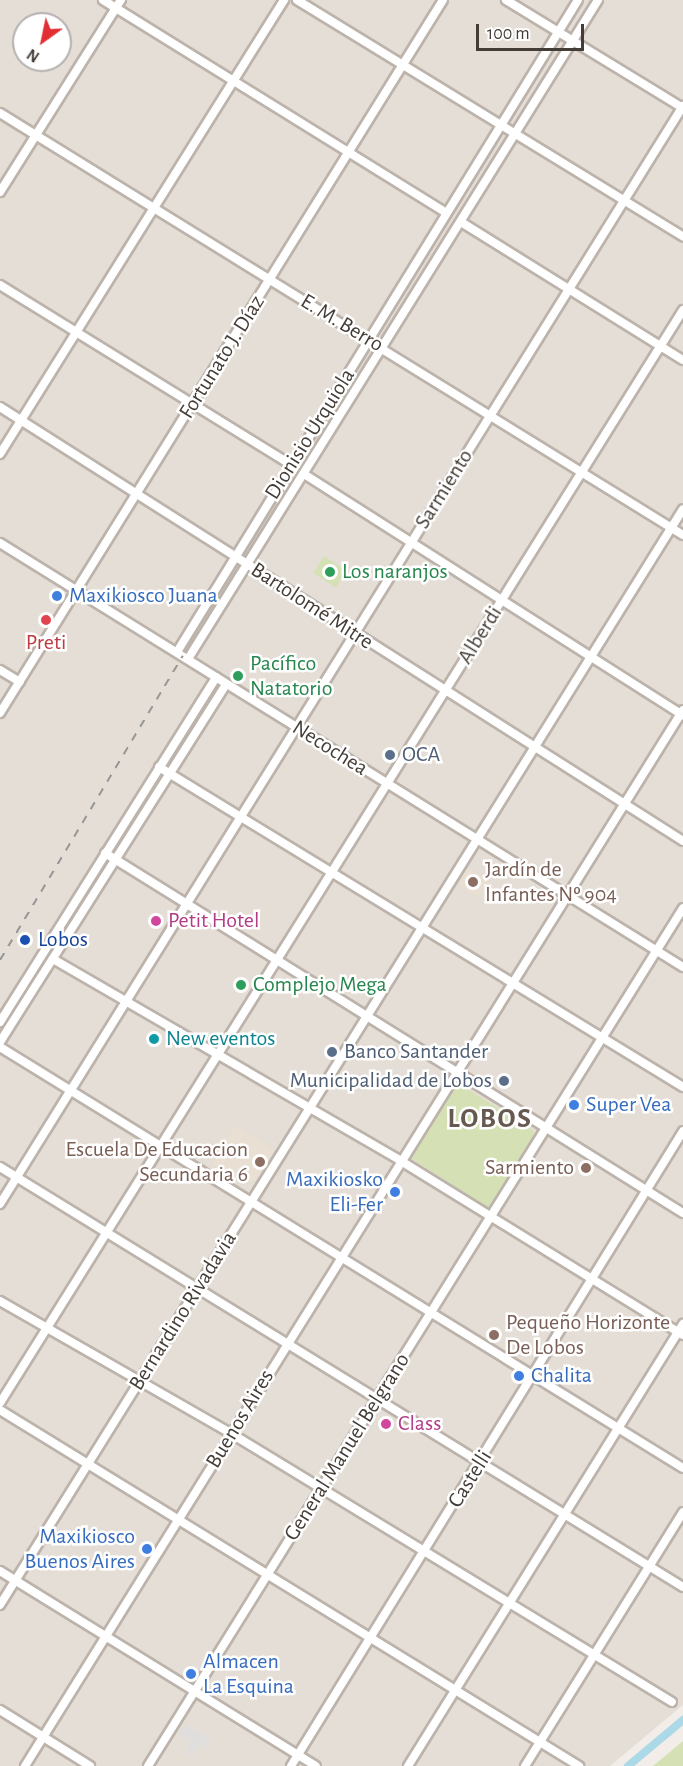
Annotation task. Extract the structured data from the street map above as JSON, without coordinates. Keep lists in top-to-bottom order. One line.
{"streets":{"street":["E. M. Berro","Fortunato J. Díaz","Dionisio Urquiola","Sarmiento","Bartolomé Mitre","Alberdi","Necochea","Bernardino Rivadavia","Buenos Aires","General Manuel Belgrano","Castelli"]},"crossings":[["E. M. Berro","Fortunato J. Díaz"],["E. M. Berro","Dionisio Urquiola"],["E. M. Berro","Sarmiento"],["E. M. Berro","Alberdi"],["E. M. Berro","Bernardino Rivadavia"],["Fortunato J. Díaz","Bartolomé Mitre"],["Fortunato J. Díaz","Necochea"],["Dionisio Urquiola","Bartolomé Mitre"],["Dionisio Urquiola","Necochea"],["Sarmiento","Bartolomé Mitre"],["Sarmiento","Necochea"],["Bartolomé Mitre","Alberdi"],["Bartolomé Mitre","Bernardino Rivadavia"],["Bartolomé Mitre","Buenos Aires"],["Alberdi","Necochea"],["Necochea","Bernardino Rivadavia"],["Necochea","Buenos Aires"],["Necochea","General Manuel Belgrano"]],"districts":["LOBOS"],"places":["Los naranjos","Maxikiosco Juana","Preti","Pacífico Natatorio","OCA","Jardín de Infantes Nº 904","Petit Hotel","Lobos","Complejo Mega","New eventos","Banco Santander","Municipalidad de Lobos","Super Vea","Escuela De Educacion Secundaria 6","Sarmiento","Maxikiosko Eli-Fer","Pequeño Horizonte De Lobos","Chalita","Class","Maxikiosco Buenos Aires","Almacen La Esquina"],"scale_bar":"100 m","north":"bottom left"}
